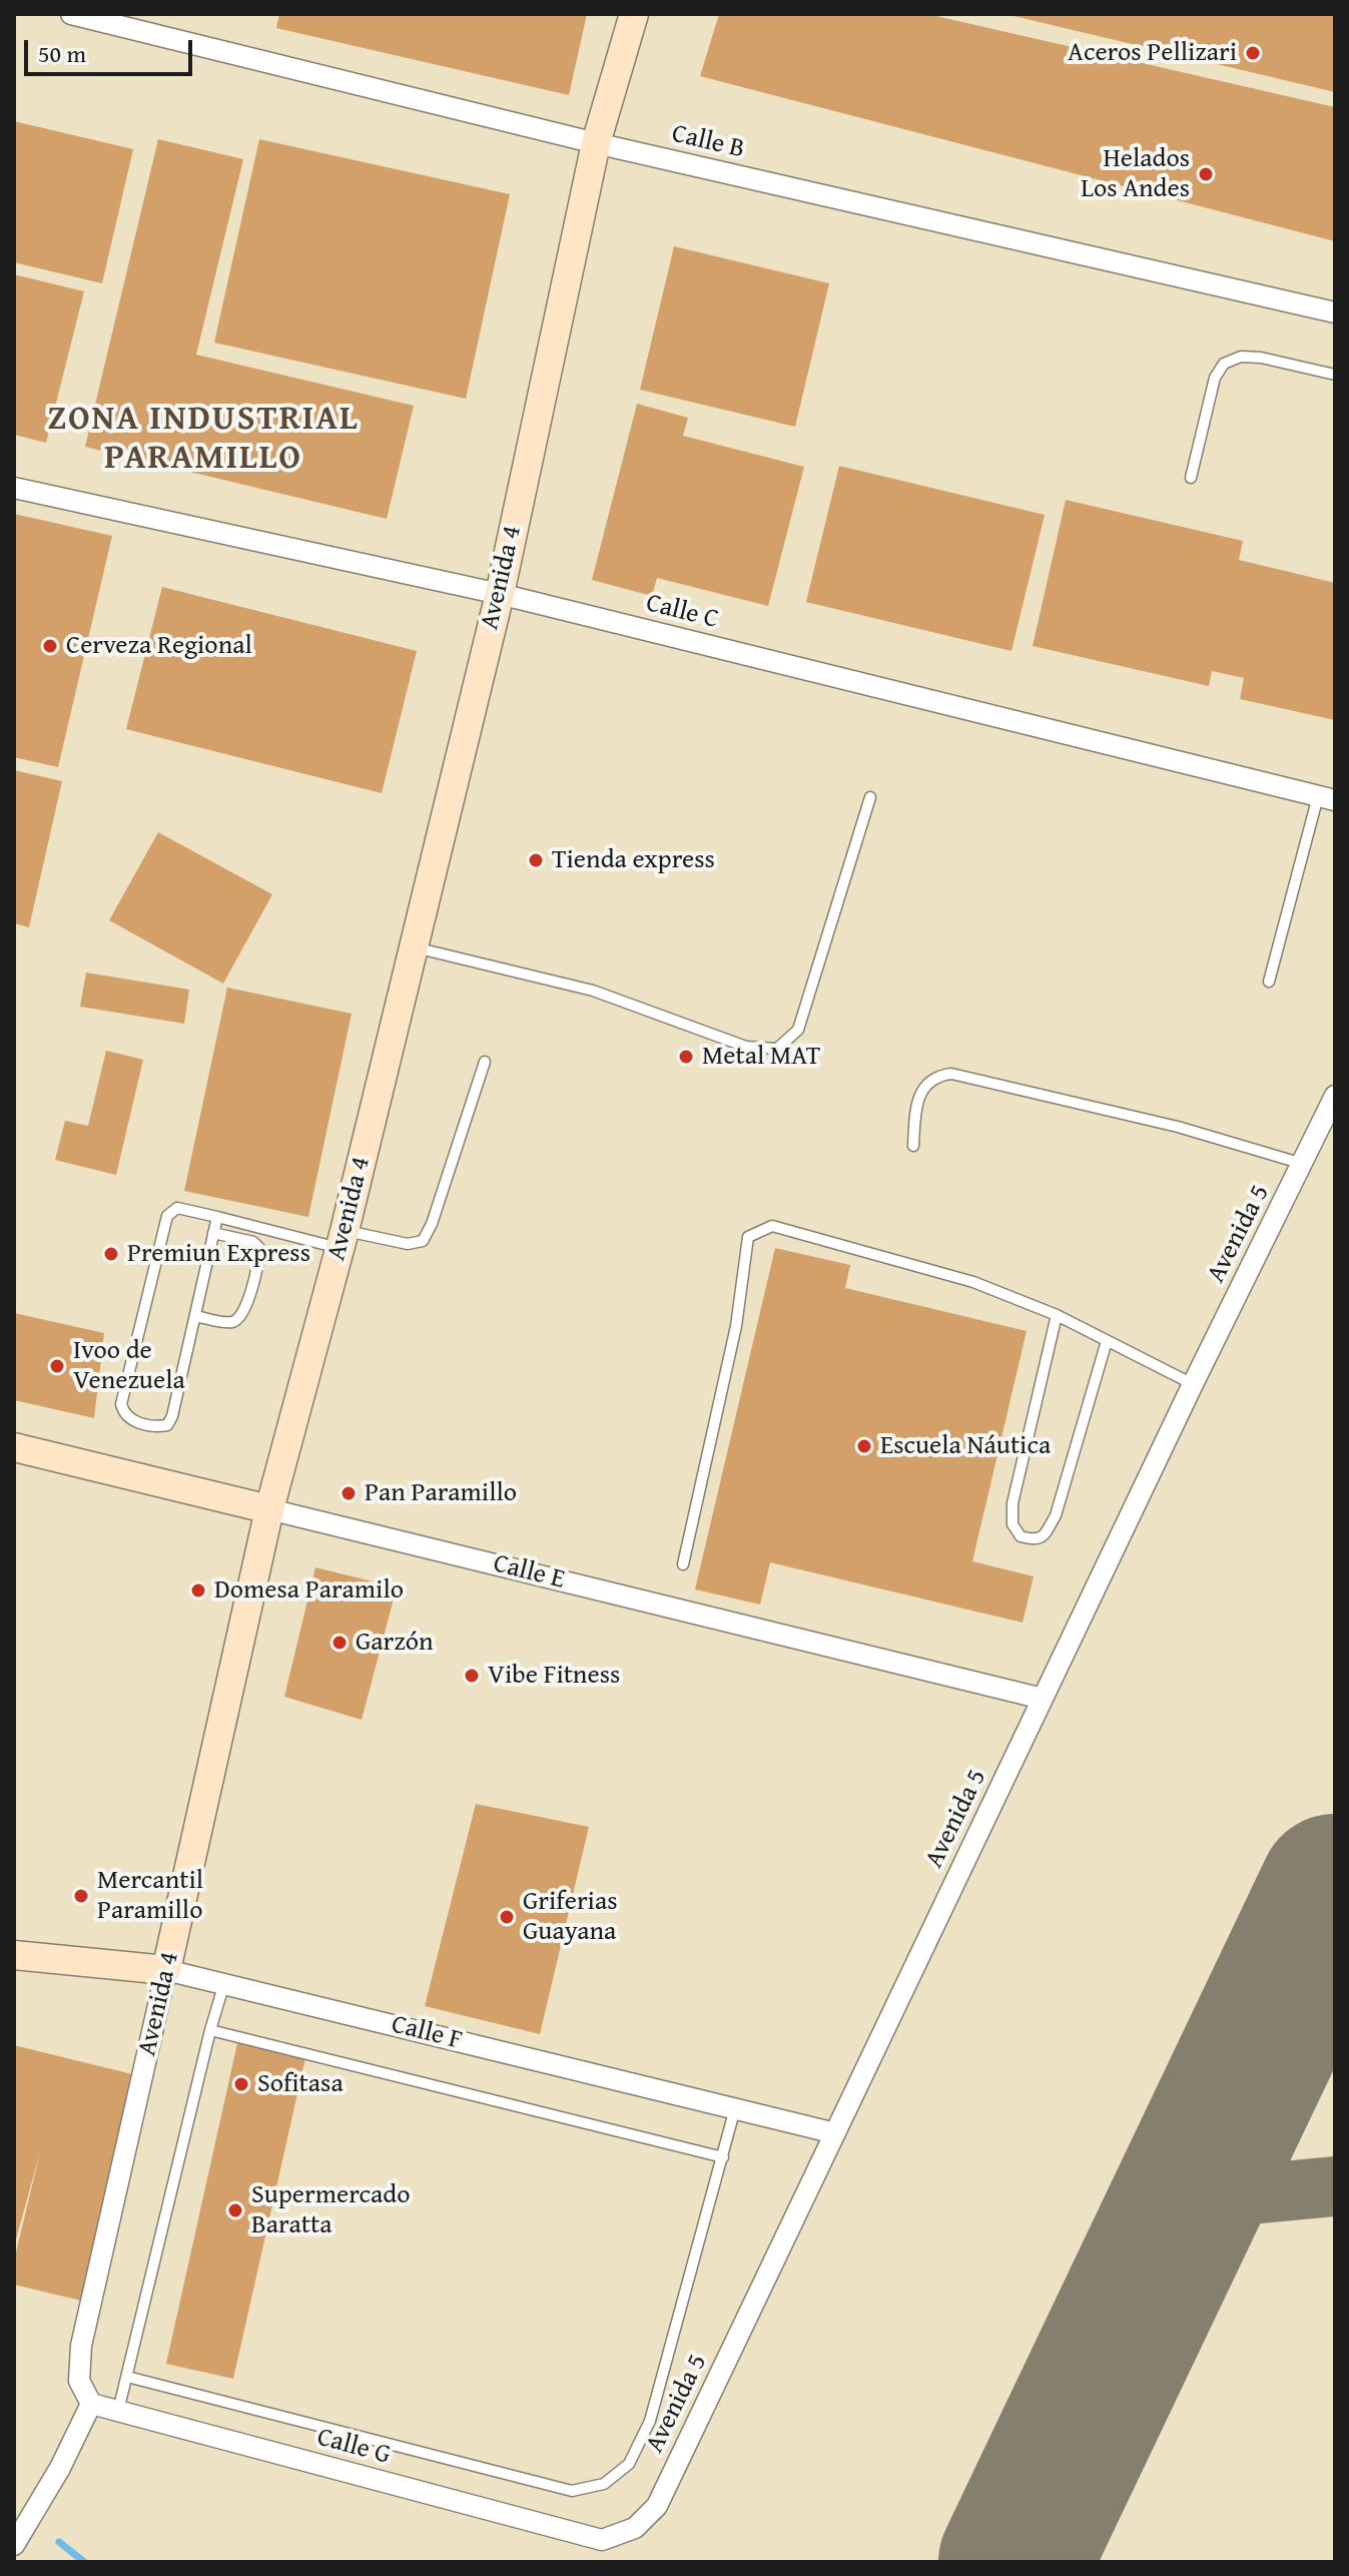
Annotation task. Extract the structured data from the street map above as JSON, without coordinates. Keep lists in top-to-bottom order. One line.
{"streets":{"main road":["Avenida 4","Calle E","Calle F"],"street":["Calle B","Calle C","Avenida 5","Calle G"]},"crossings":[["Calle B","Avenida 4"],["Avenida 4","Calle C"],["Avenida 4","Calle E"],["Avenida 4","Calle F"],["Avenida 4","Calle G"],["Avenida 5","Calle E"],["Avenida 5","Calle F"],["Avenida 5","Calle G"]],"districts":["ZONA INDUSTRIAL PARAMILLO"],"places":["Aceros Pellizari","Helados Los Andes","Cerveza Regional","Tienda express","Metal MAT","Premiun Express","Ivoo de Venezuela","Escuela Náutica","Pan Paramillo","Domesa Paramilo","Garzón","Vibe Fitness","Mercantil Paramillo","Griferias Guayana","Sofitasa","Supermercado Baratta"],"scale_bar":"50 m"}
